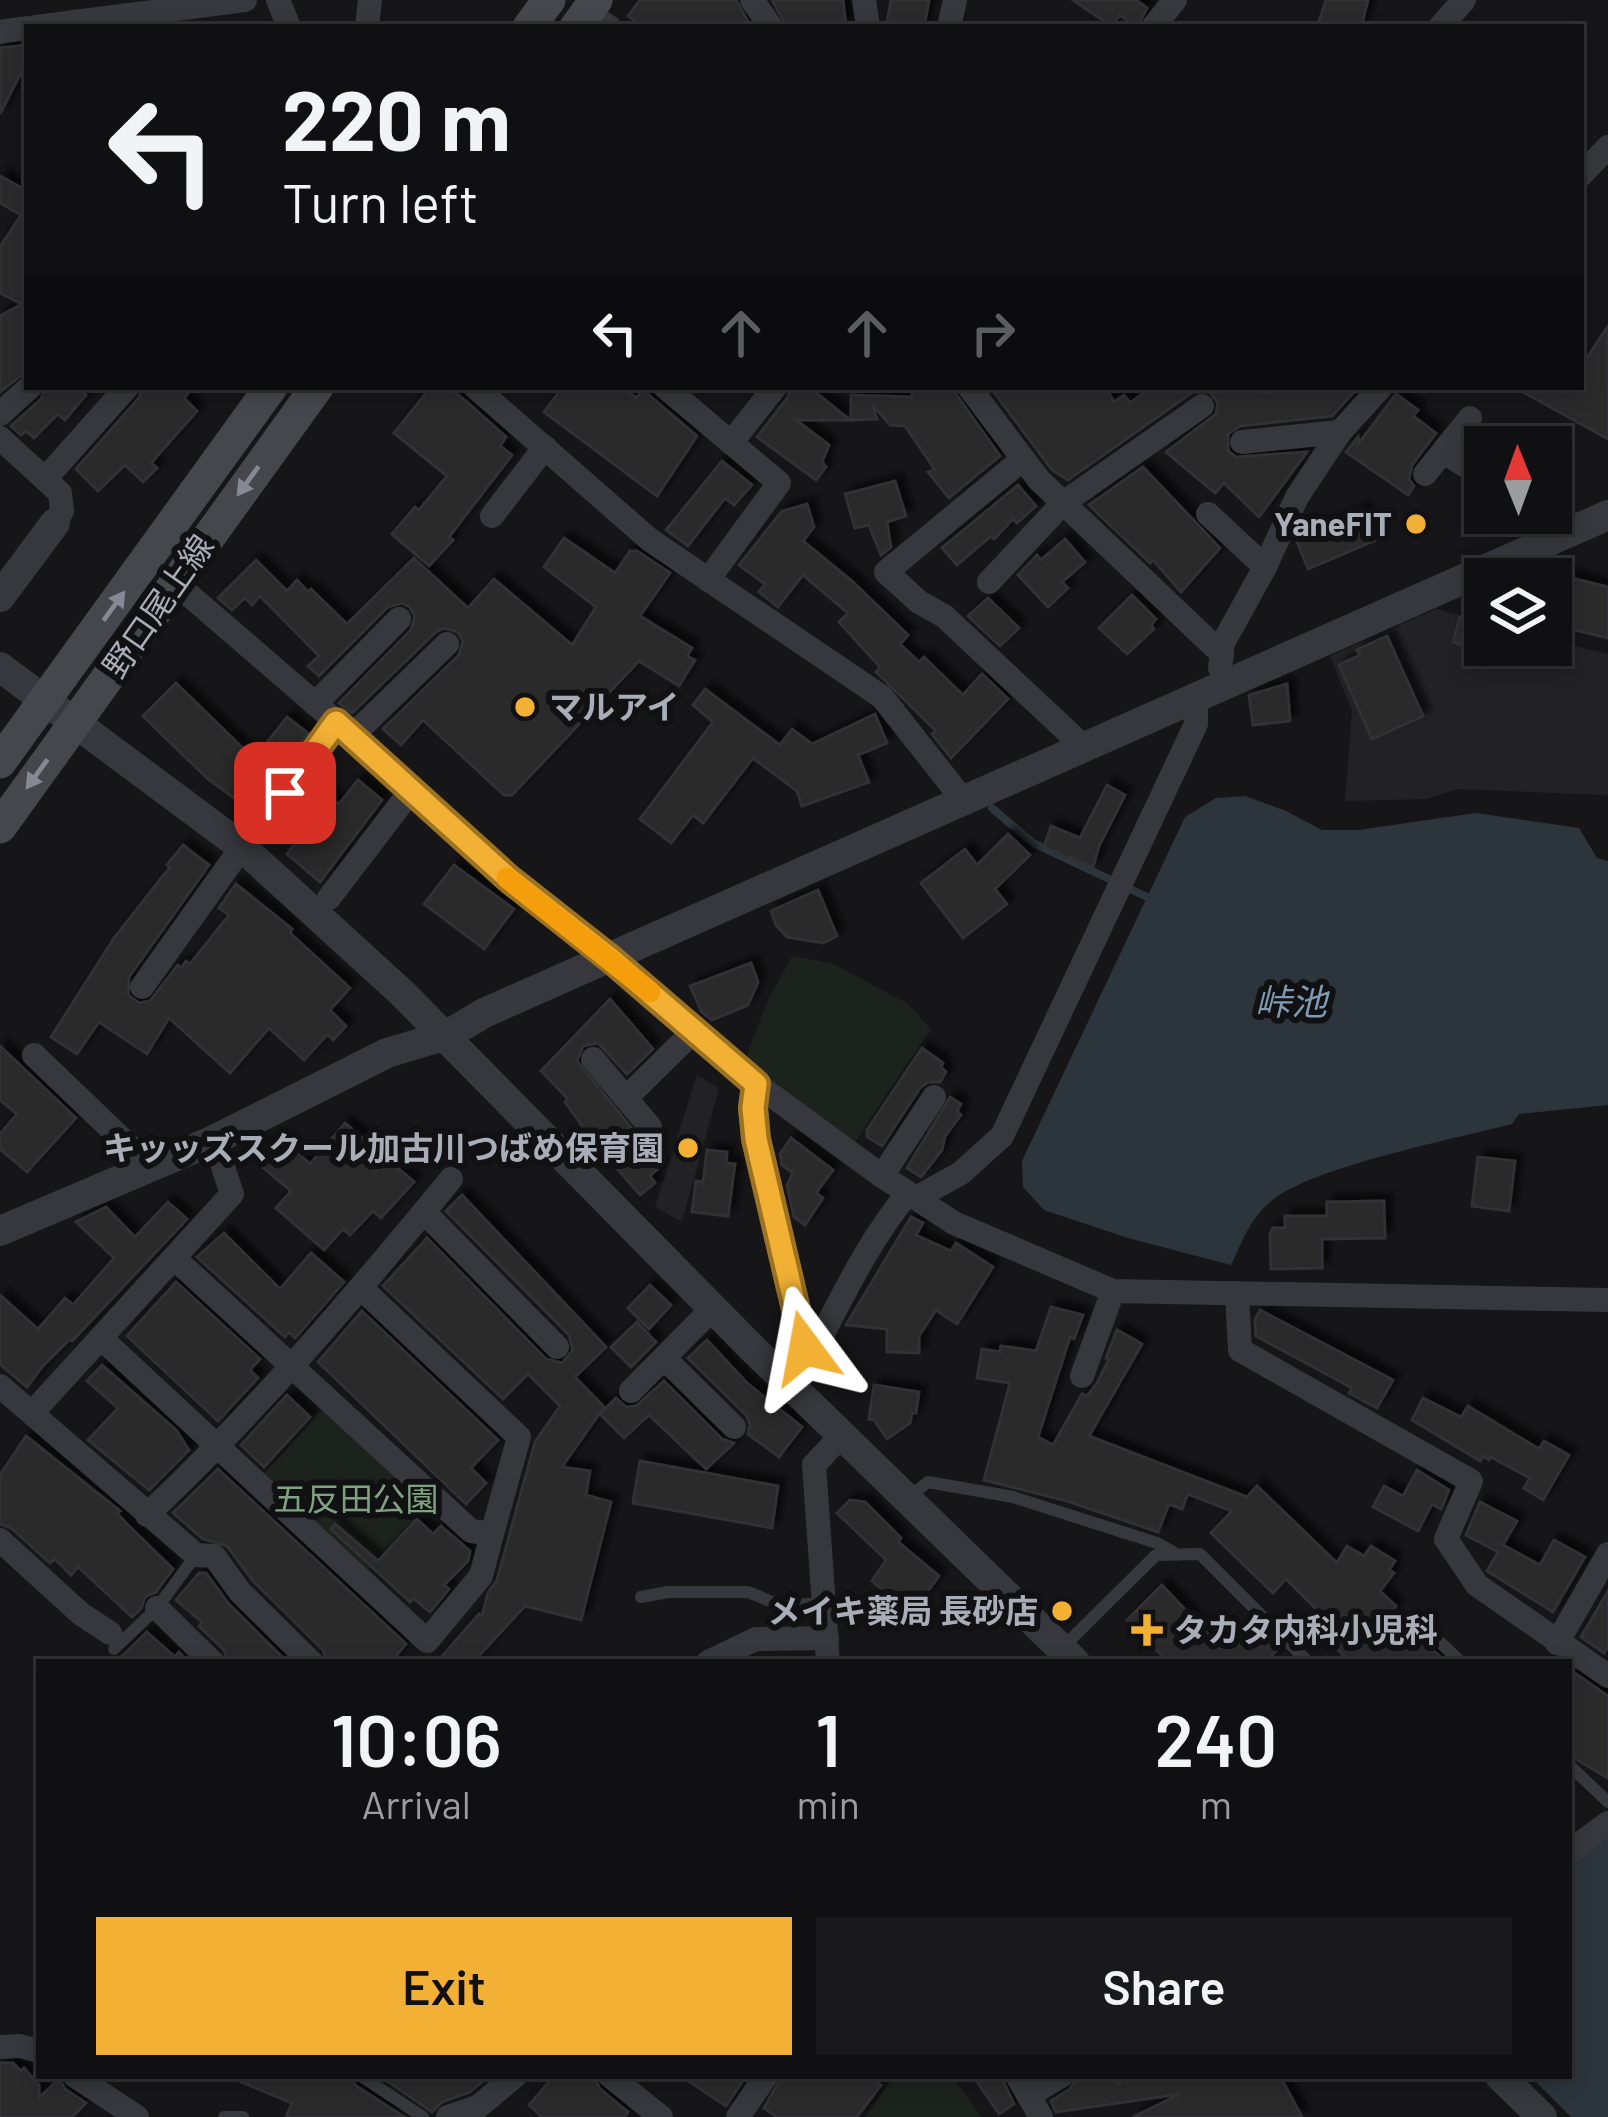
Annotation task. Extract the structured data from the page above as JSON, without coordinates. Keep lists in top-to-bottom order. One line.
{"streets":{"main road":["野口尾上線"]},"water":["峠池"],"parks":["五反田公園"],"places":{"other":["YaneFIT","マルアイ","キッッズスクール加古川つばめ保育園","メイキ薬局 長砂店"],"health":["タカタ内科小児科"]},"north":"top","page":{"turn":["220 m","Turn left"],"eta":["10:06","Arrival","1","min","240","m"],"buttons":["Exit","Share"]}}
